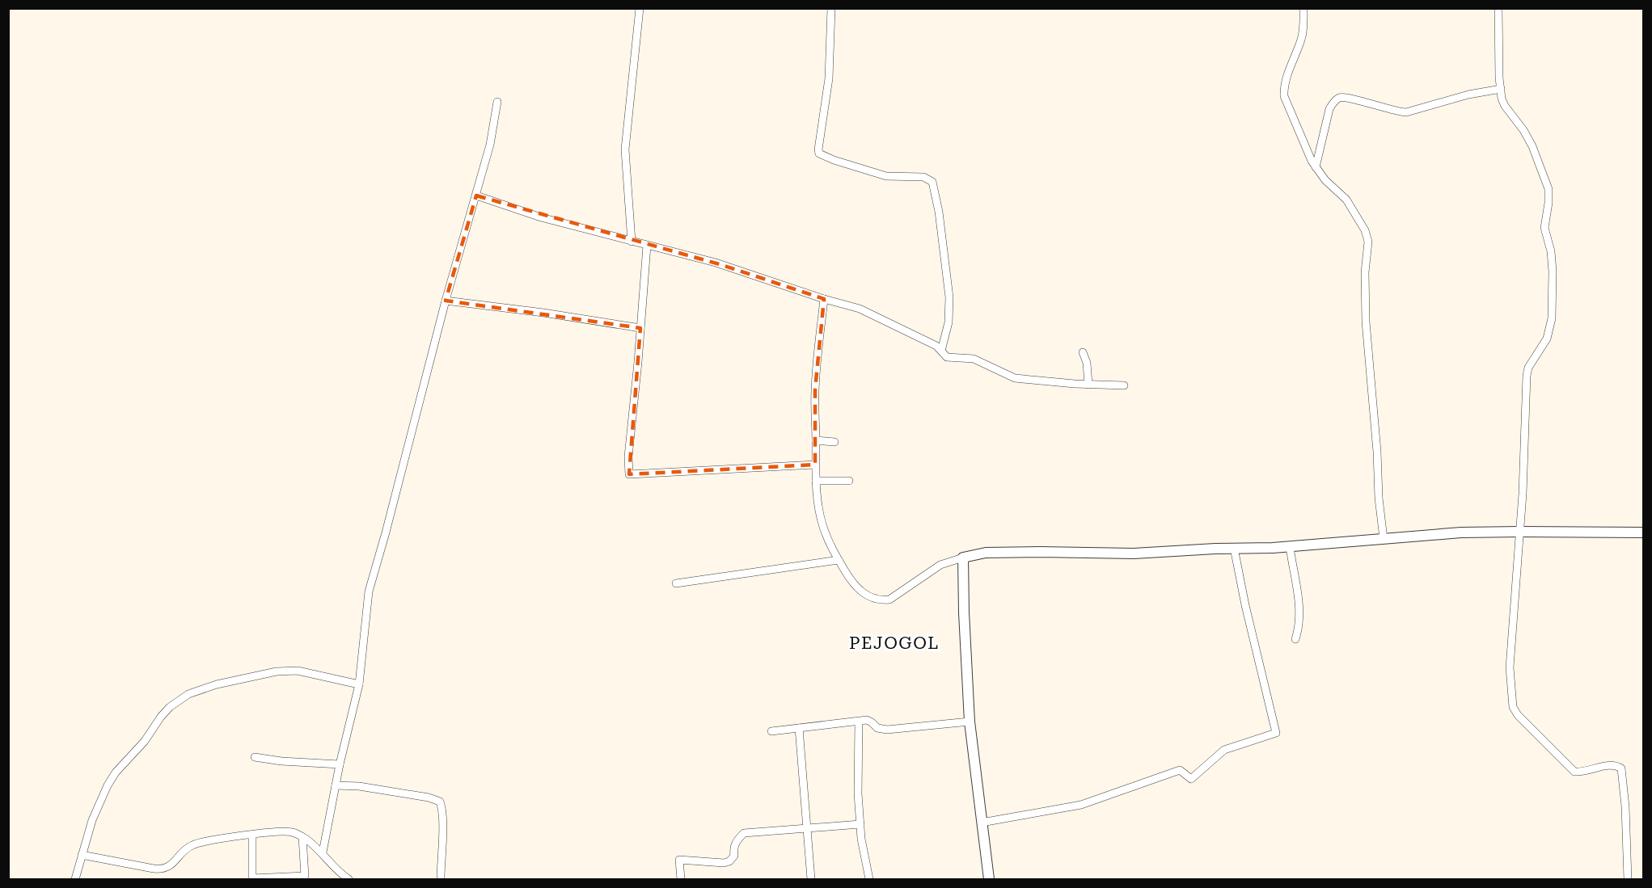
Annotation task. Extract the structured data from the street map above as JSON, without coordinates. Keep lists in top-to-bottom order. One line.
{"districts":["PEJOGOL"]}
